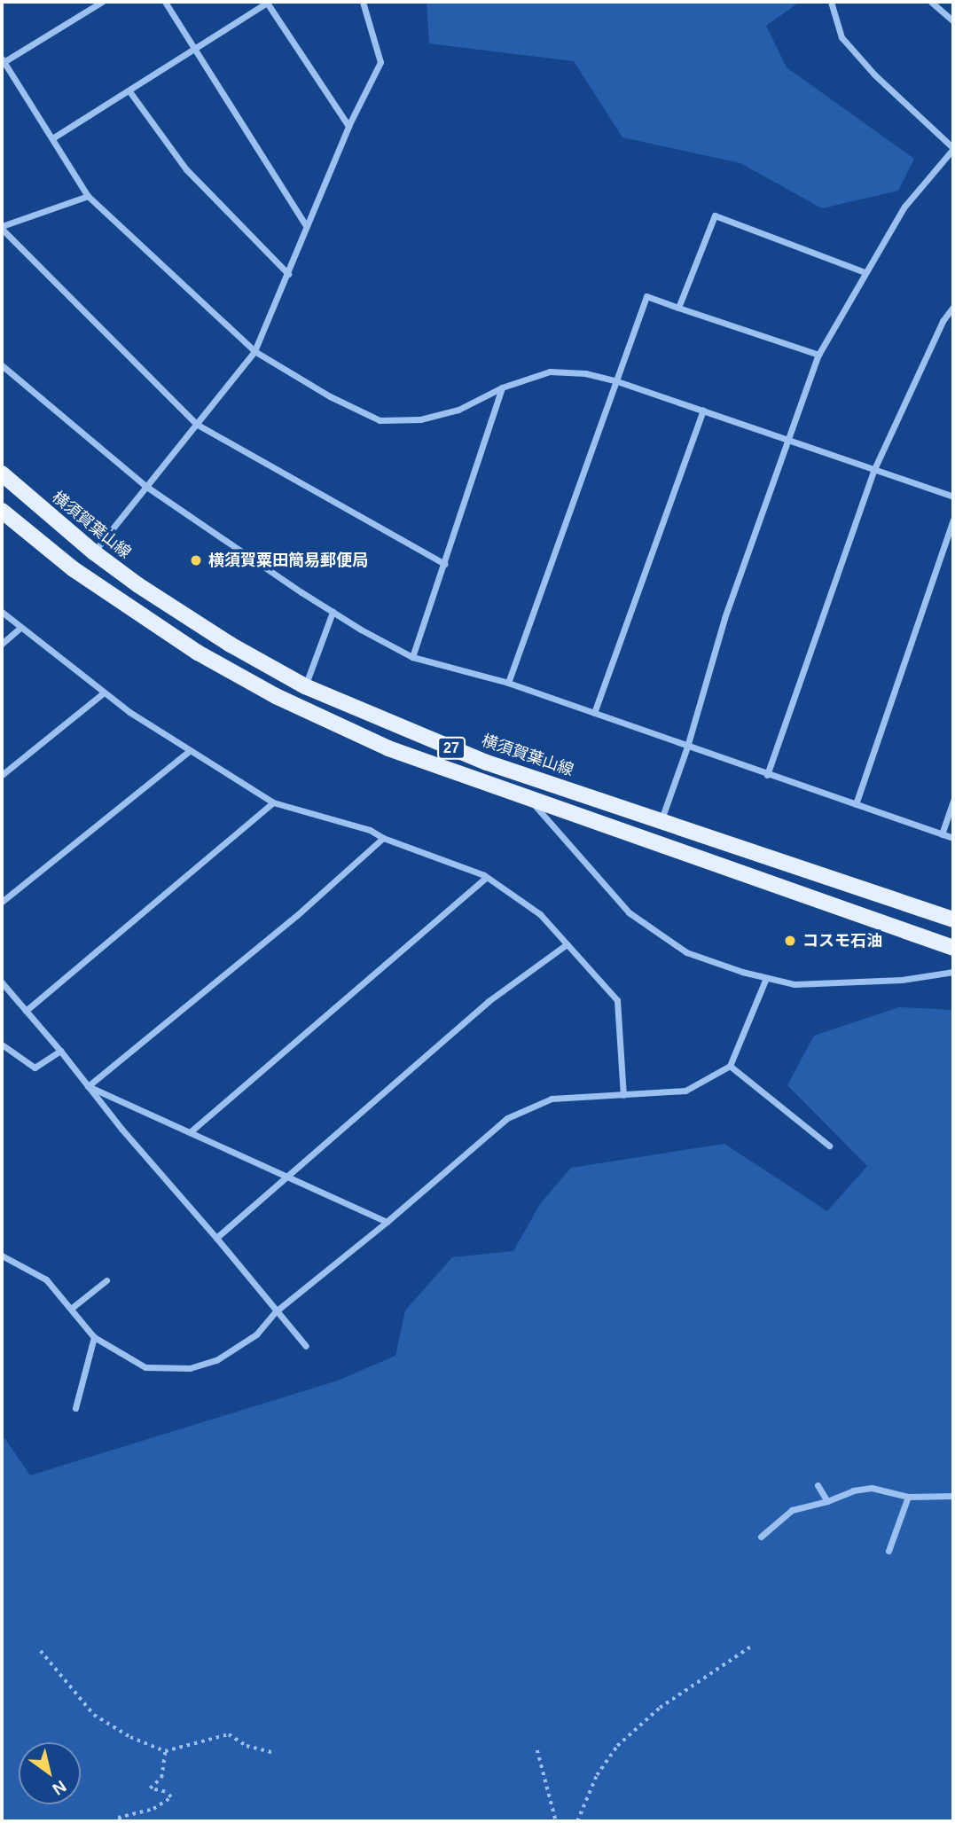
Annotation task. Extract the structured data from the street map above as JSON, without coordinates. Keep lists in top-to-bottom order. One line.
{"streets":{"main road":["横須賀葉山線","27"]},"places":["横須賀粟田簡易郵便局","コスモ石油"],"north":"bottom right"}
